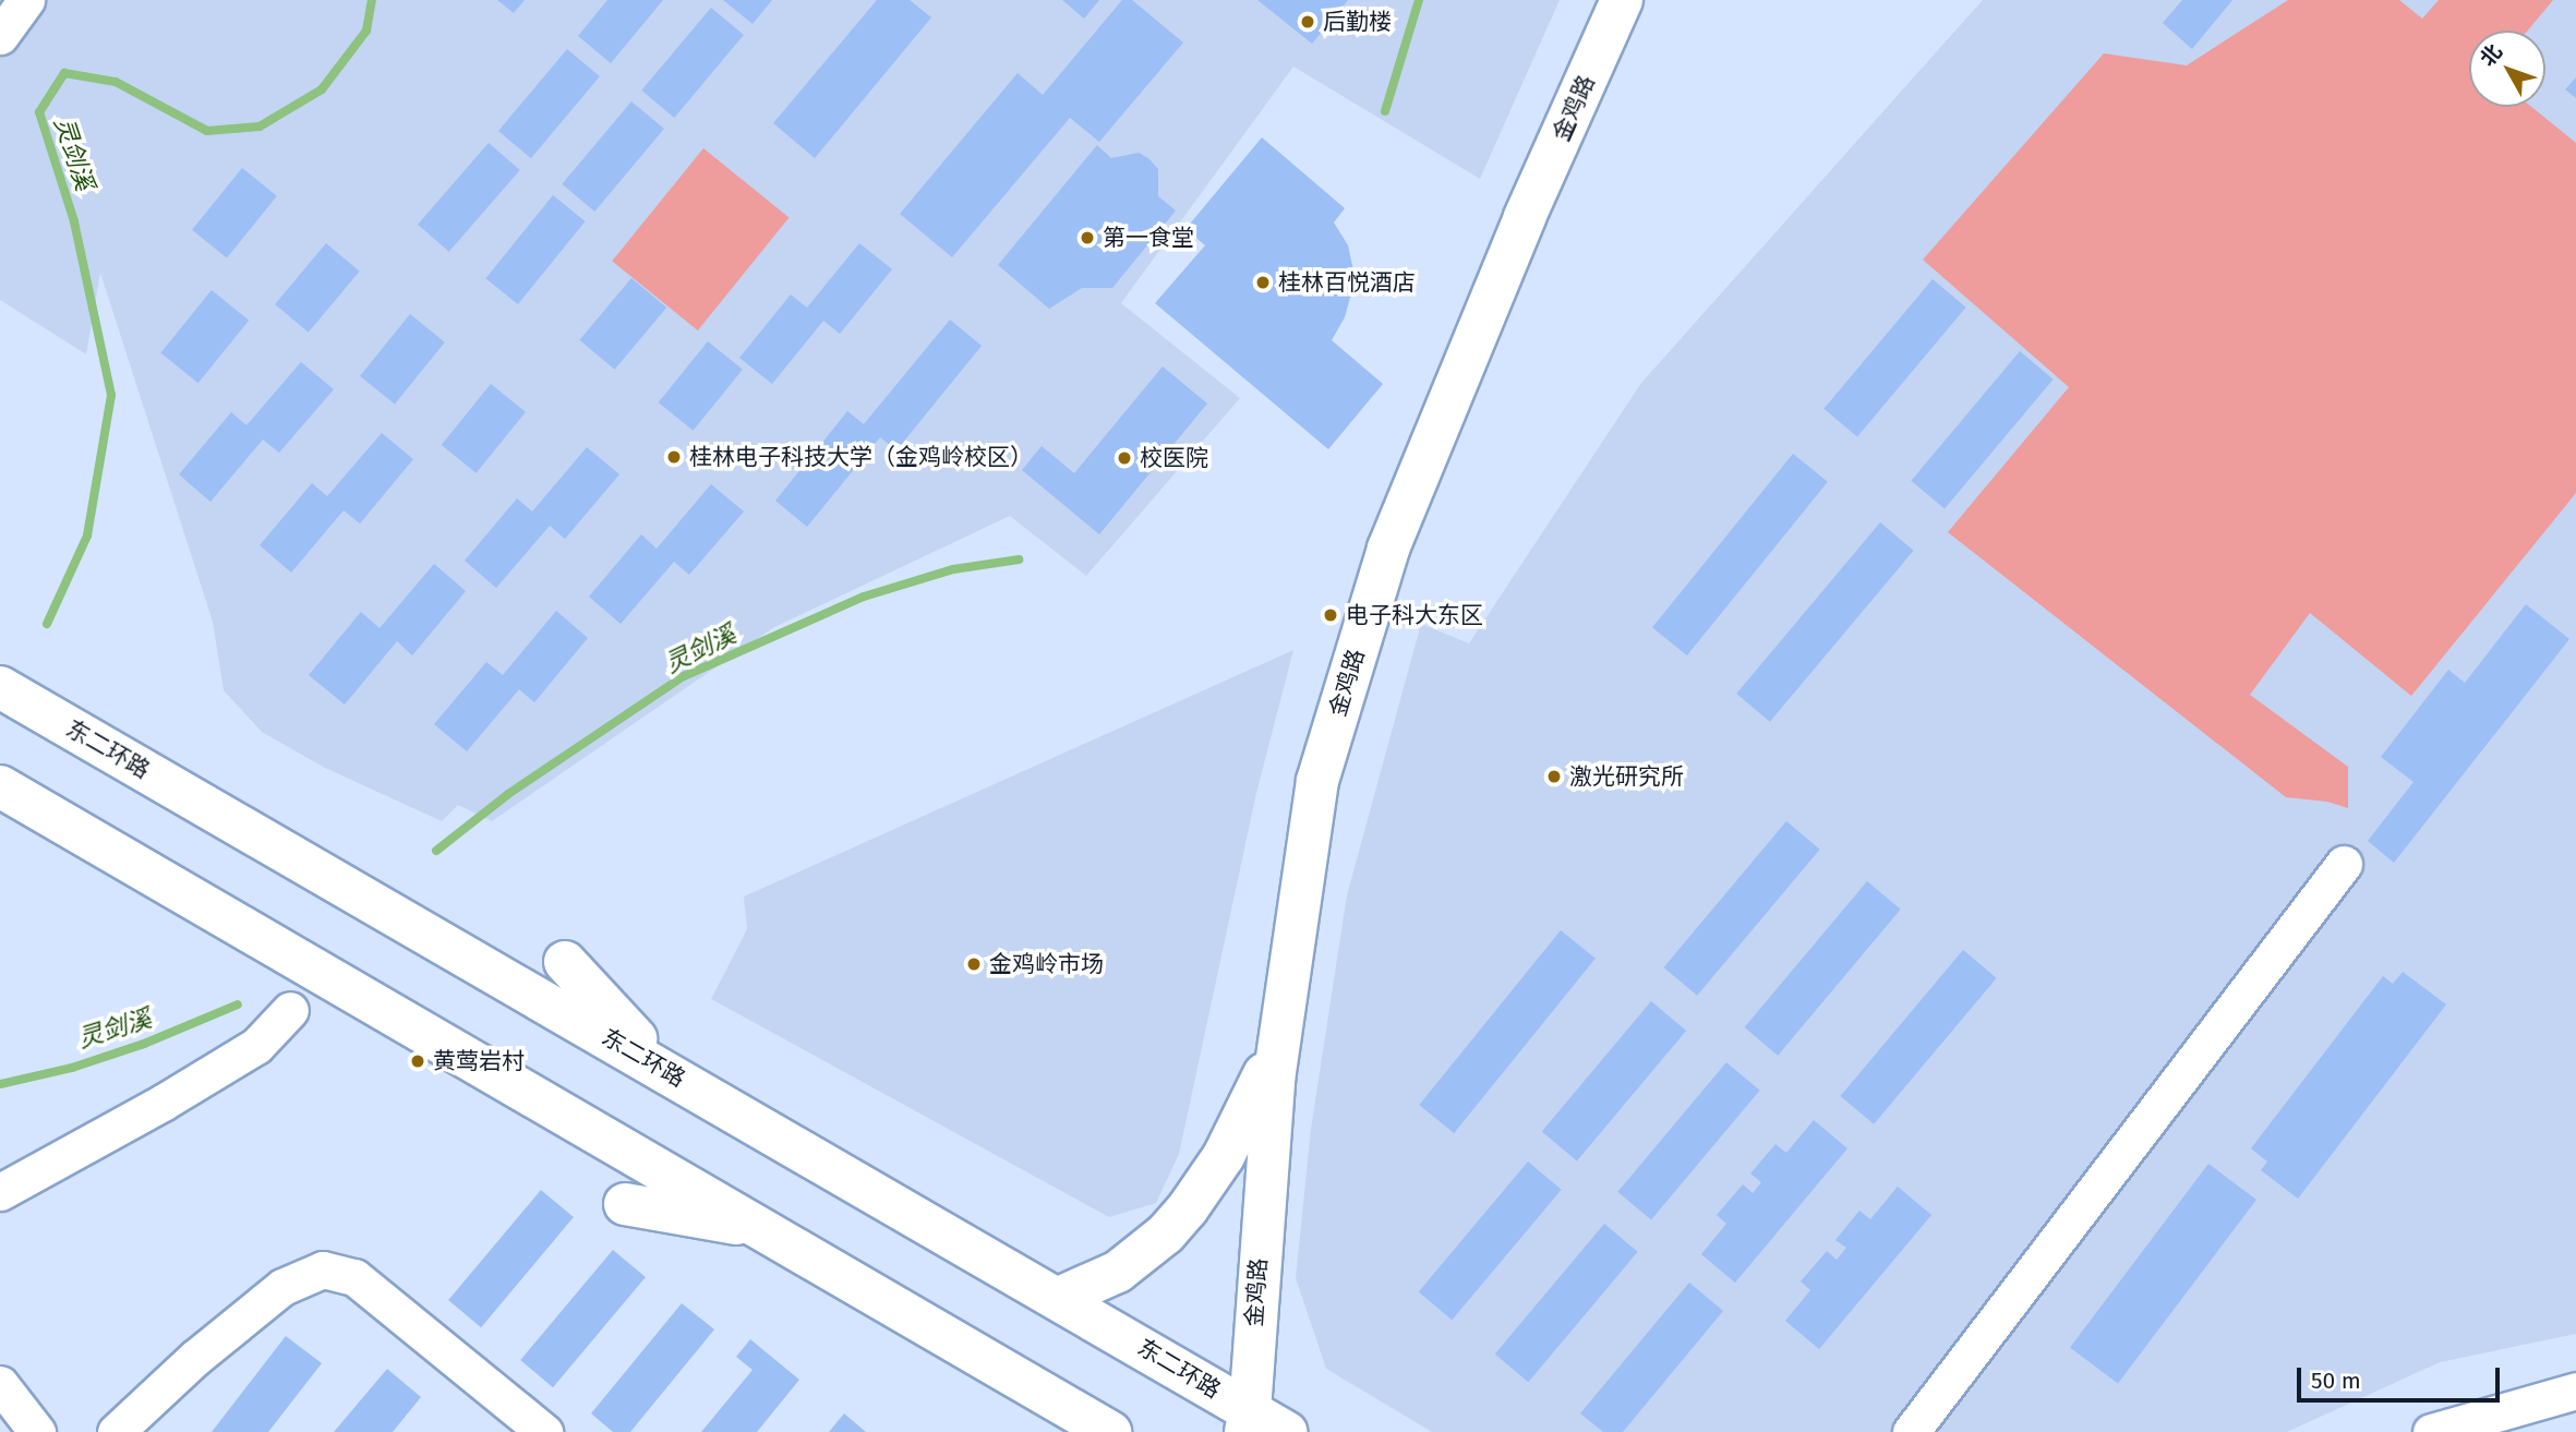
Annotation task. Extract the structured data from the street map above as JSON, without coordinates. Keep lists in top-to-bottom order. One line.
{"streets":{"main road":["金鸡路","东二环路"]},"crossings":[["金鸡路","东二环路"]],"water":["灵剑溪"],"places":["后勤楼","第一食堂","桂林百悦酒店","桂林电子科技大学（金鸡岭校区）","校医院","电子科大东区","激光研究所","金鸡岭市场","黄莺岩村"],"scale_bar":"50 m","north":"top left"}
